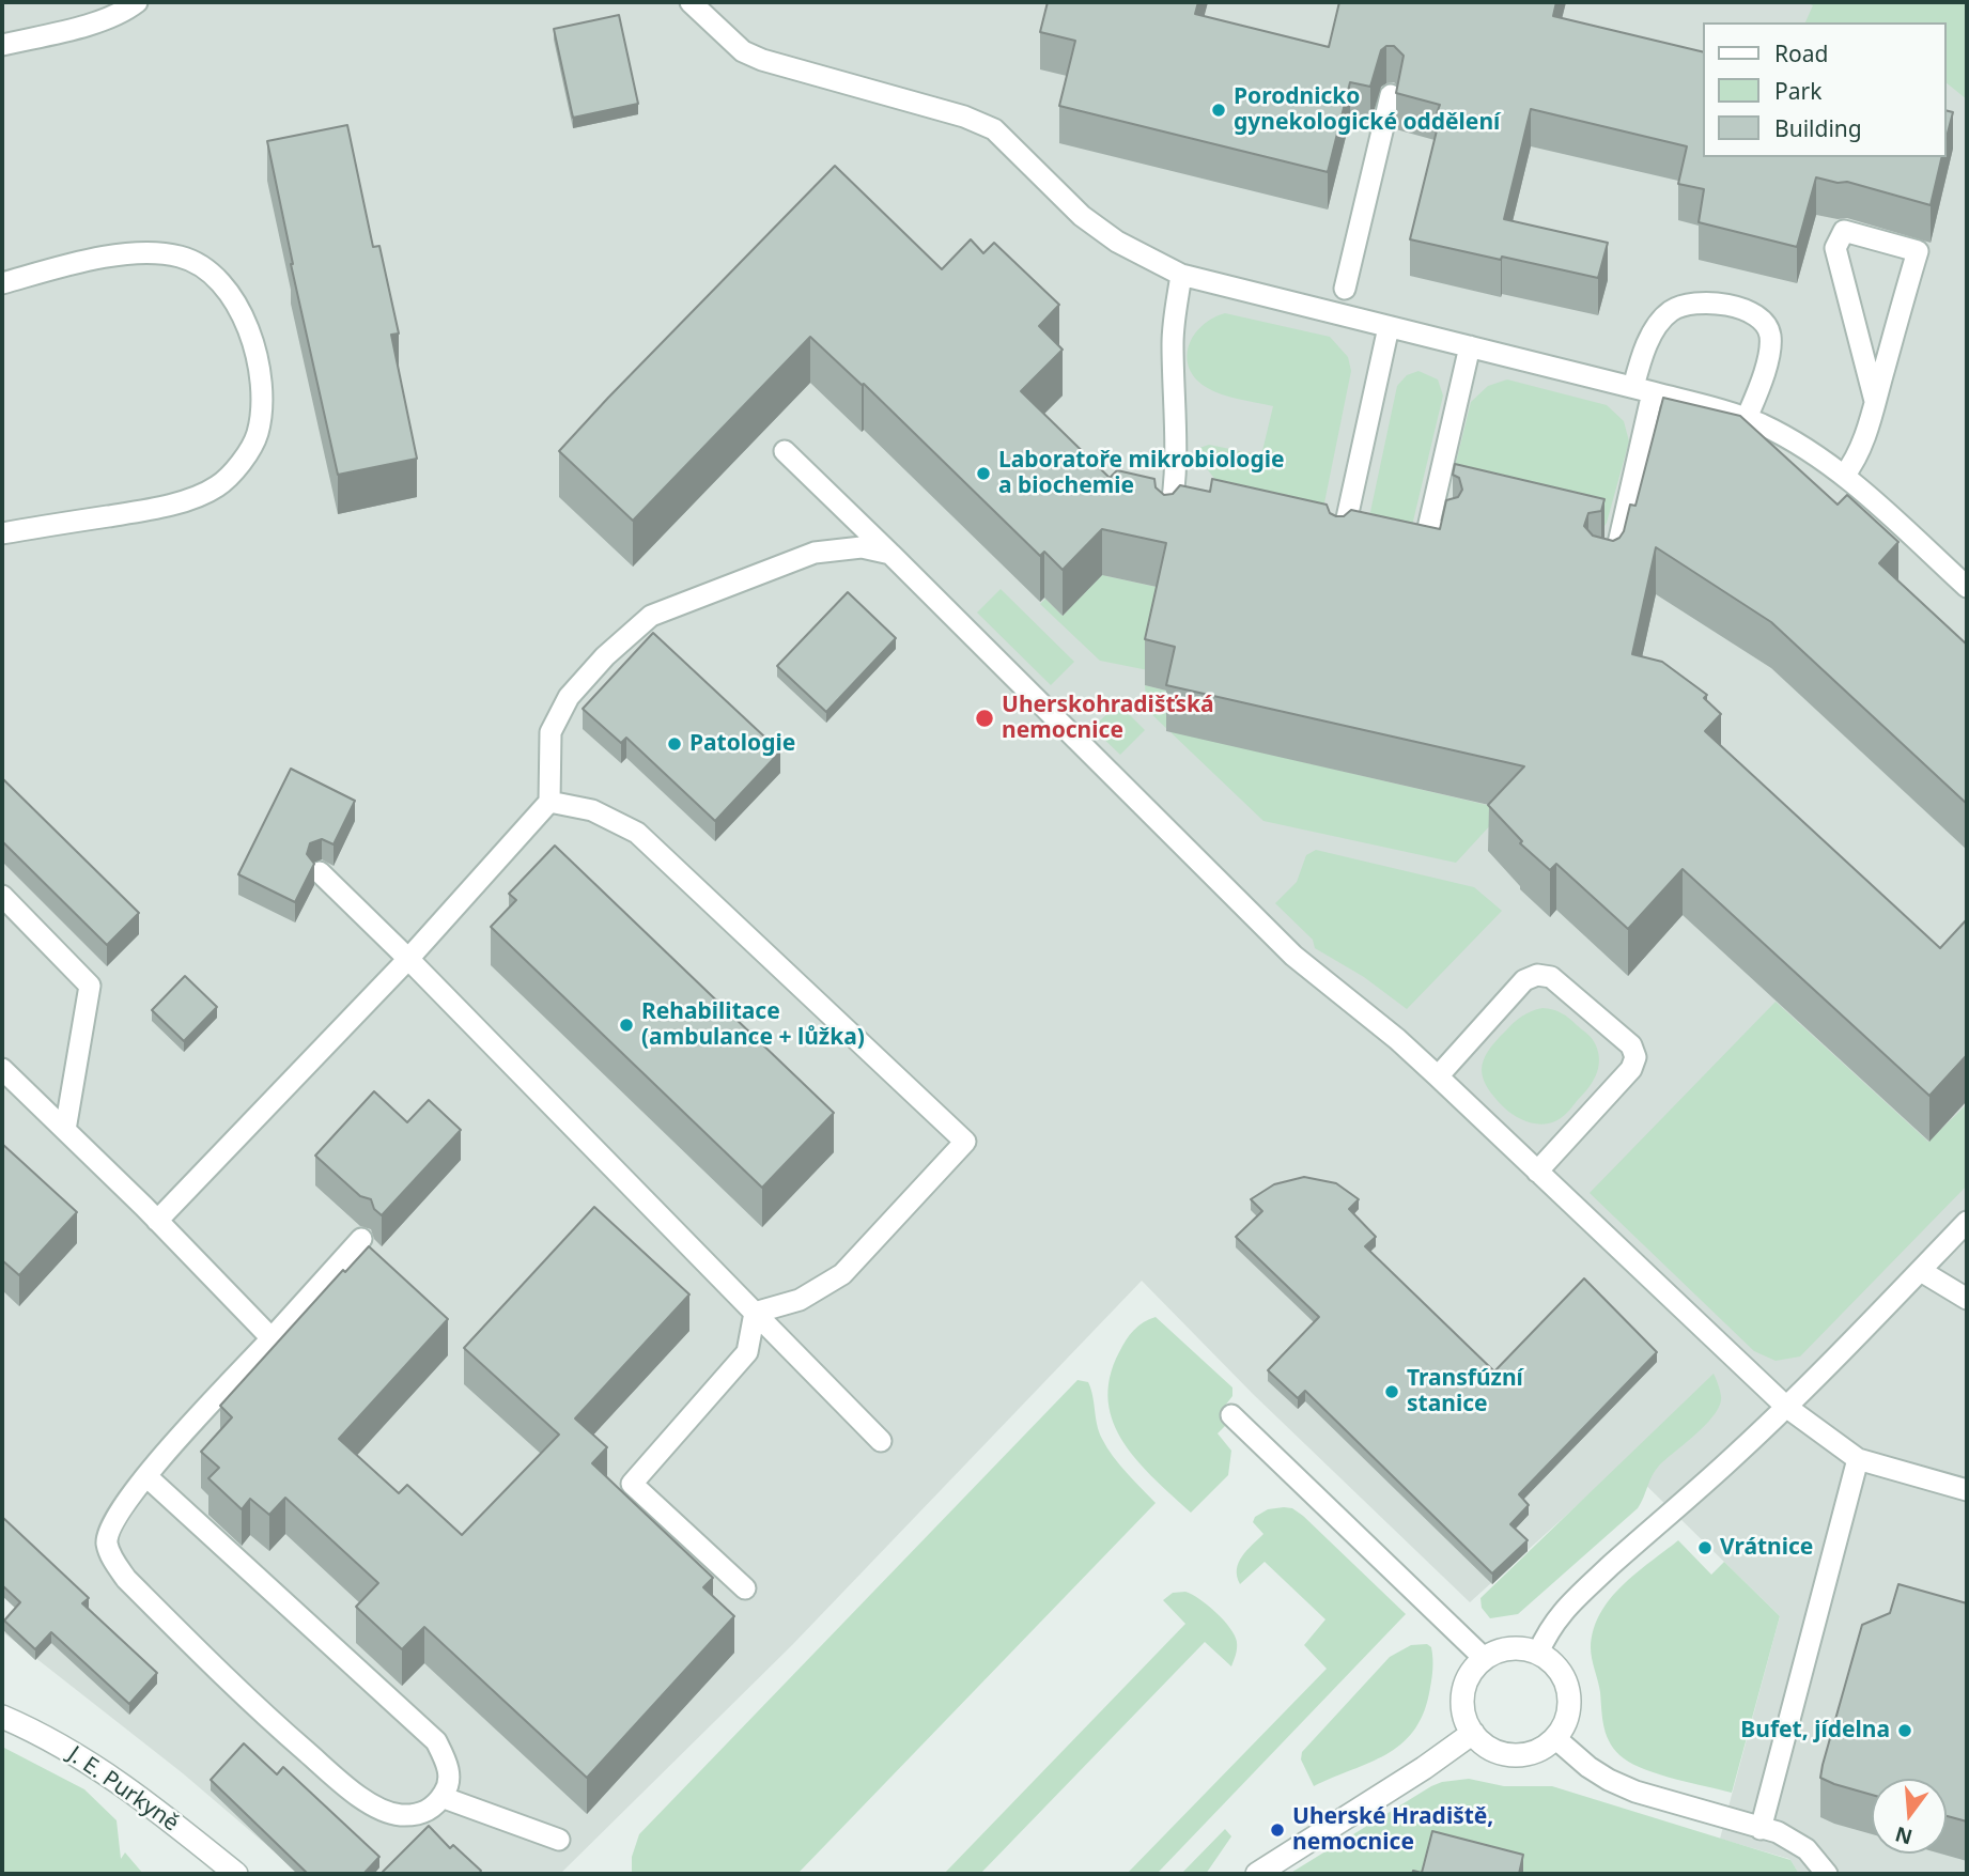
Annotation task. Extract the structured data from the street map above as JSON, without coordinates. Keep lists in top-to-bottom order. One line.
{"streets":{"street":["J. E. Purkyně"]},"places":["Porodnicko gynekologické oddělení","Laboratoře mikrobiologie a biochemie","Uherskohradišťská nemocnice","Patologie","Rehabilitace (ambulance + lůžka)","Transfúzní stanice","Vrátnice","Bufet, jídelna","Uherské Hradiště, nemocnice"],"legend":["Road","Park","Building"],"north":"bottom"}
